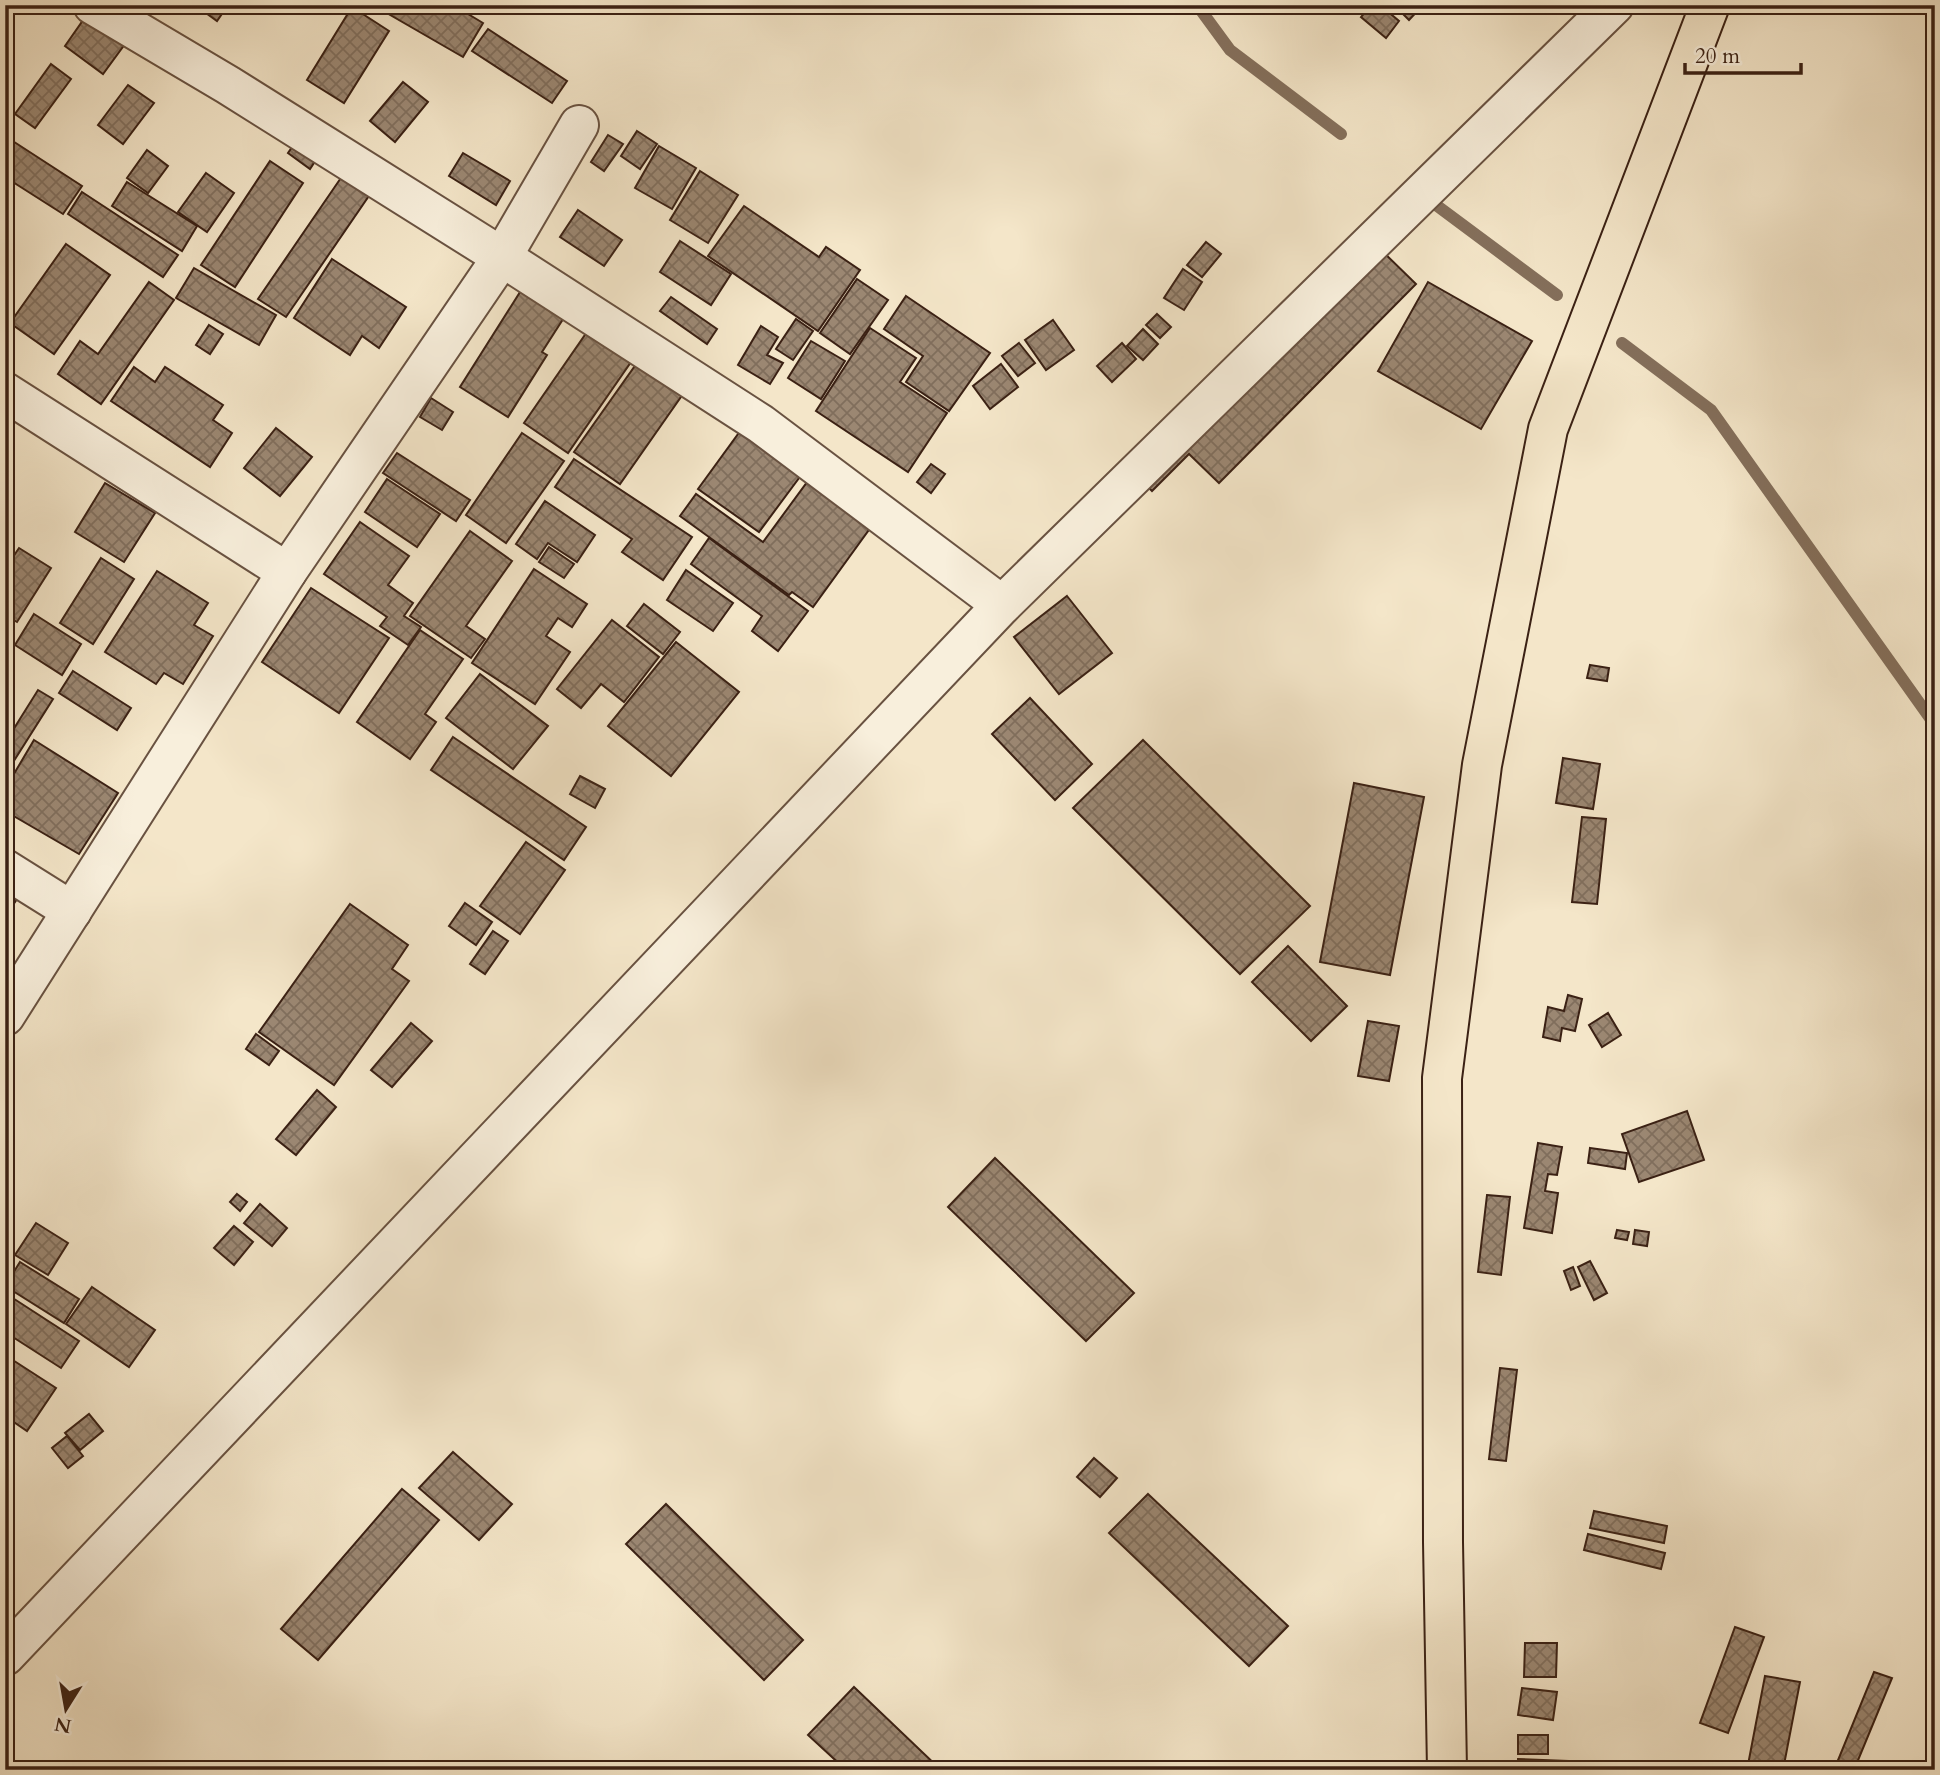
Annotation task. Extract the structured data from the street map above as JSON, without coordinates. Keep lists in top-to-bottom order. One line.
{"scale_bar":"20 m","north":"bottom"}
